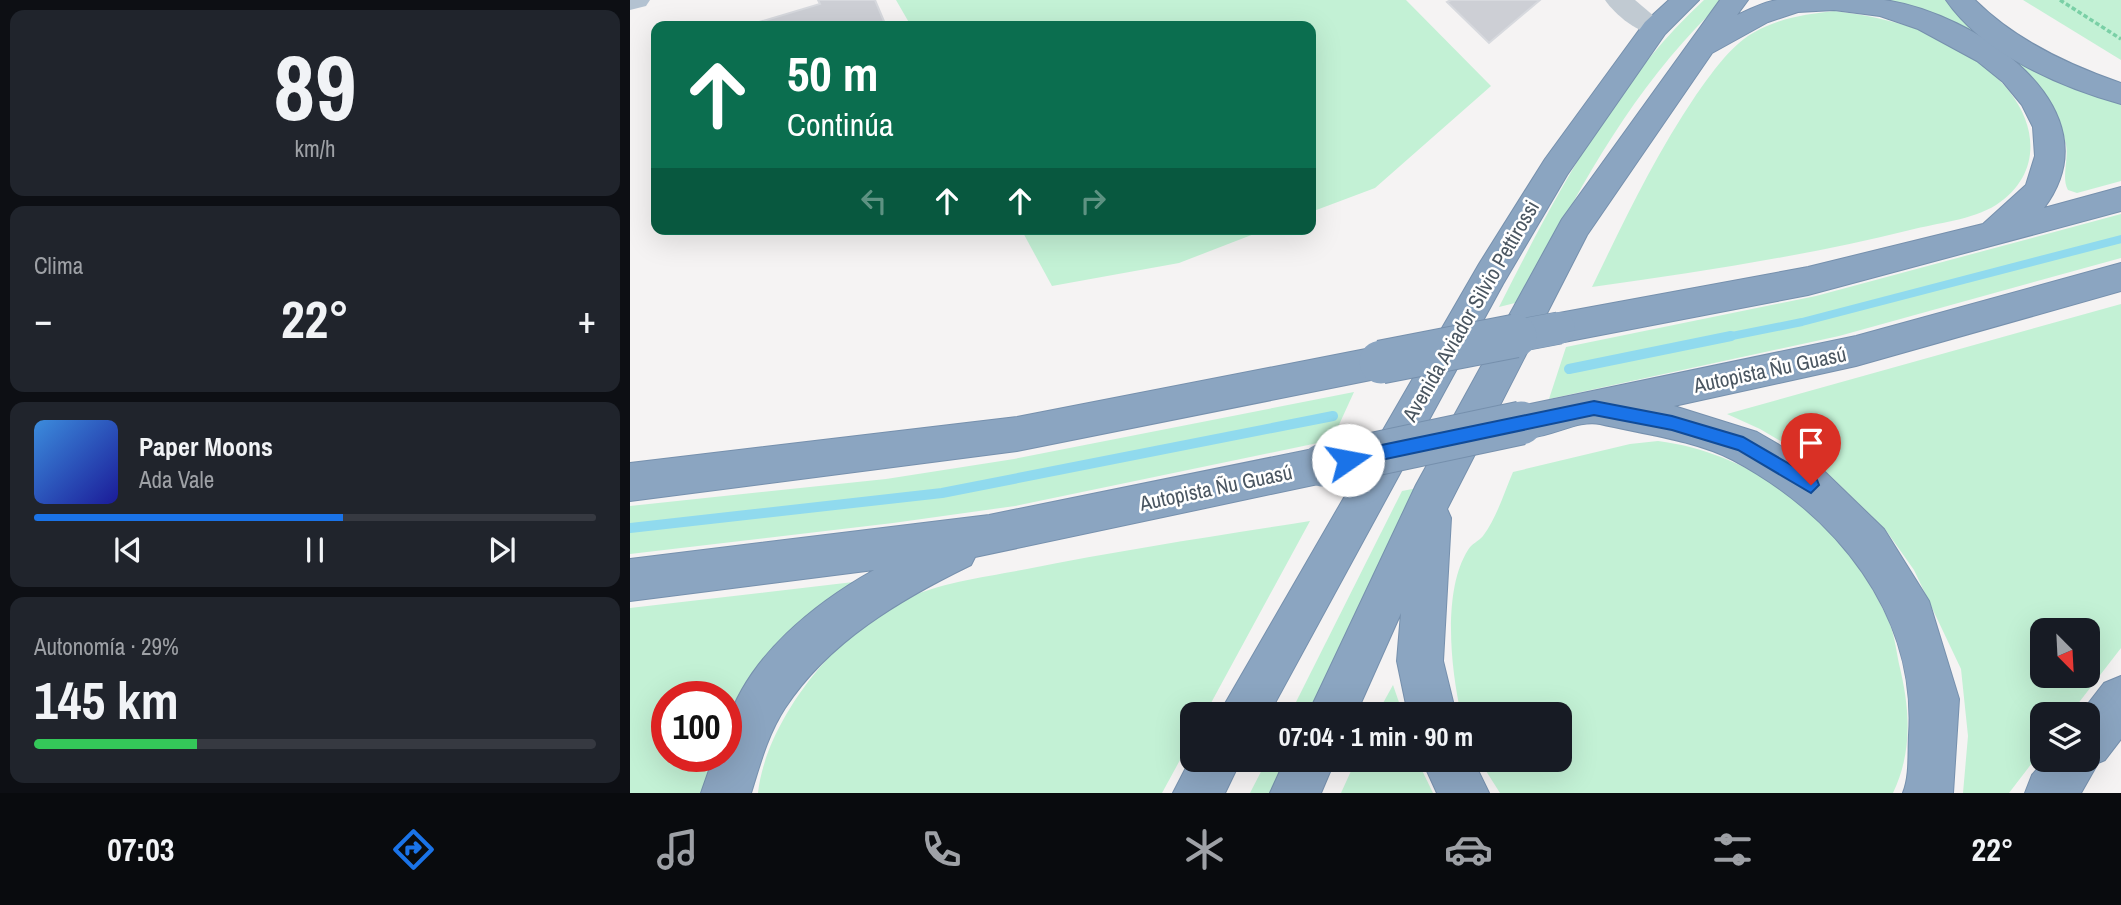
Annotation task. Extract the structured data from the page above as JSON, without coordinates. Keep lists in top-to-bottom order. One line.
{"streets":{"highway":["Avenida Aviador Silvio Pettirossi","Autopista Ñu Guasú"]},"north":"bottom right","page":{"tile":[["89","km/h"],"Clima",["Autonomía · 29%","145 km"]],"turn":["50 m","Continúa"],"heat":["−","22°","+"],"song":["Paper Moons","Ada Vale"],"limit":"100","trip":"07:04 · 1 min · 90 m","tabs":["07:03","22°"]}}
